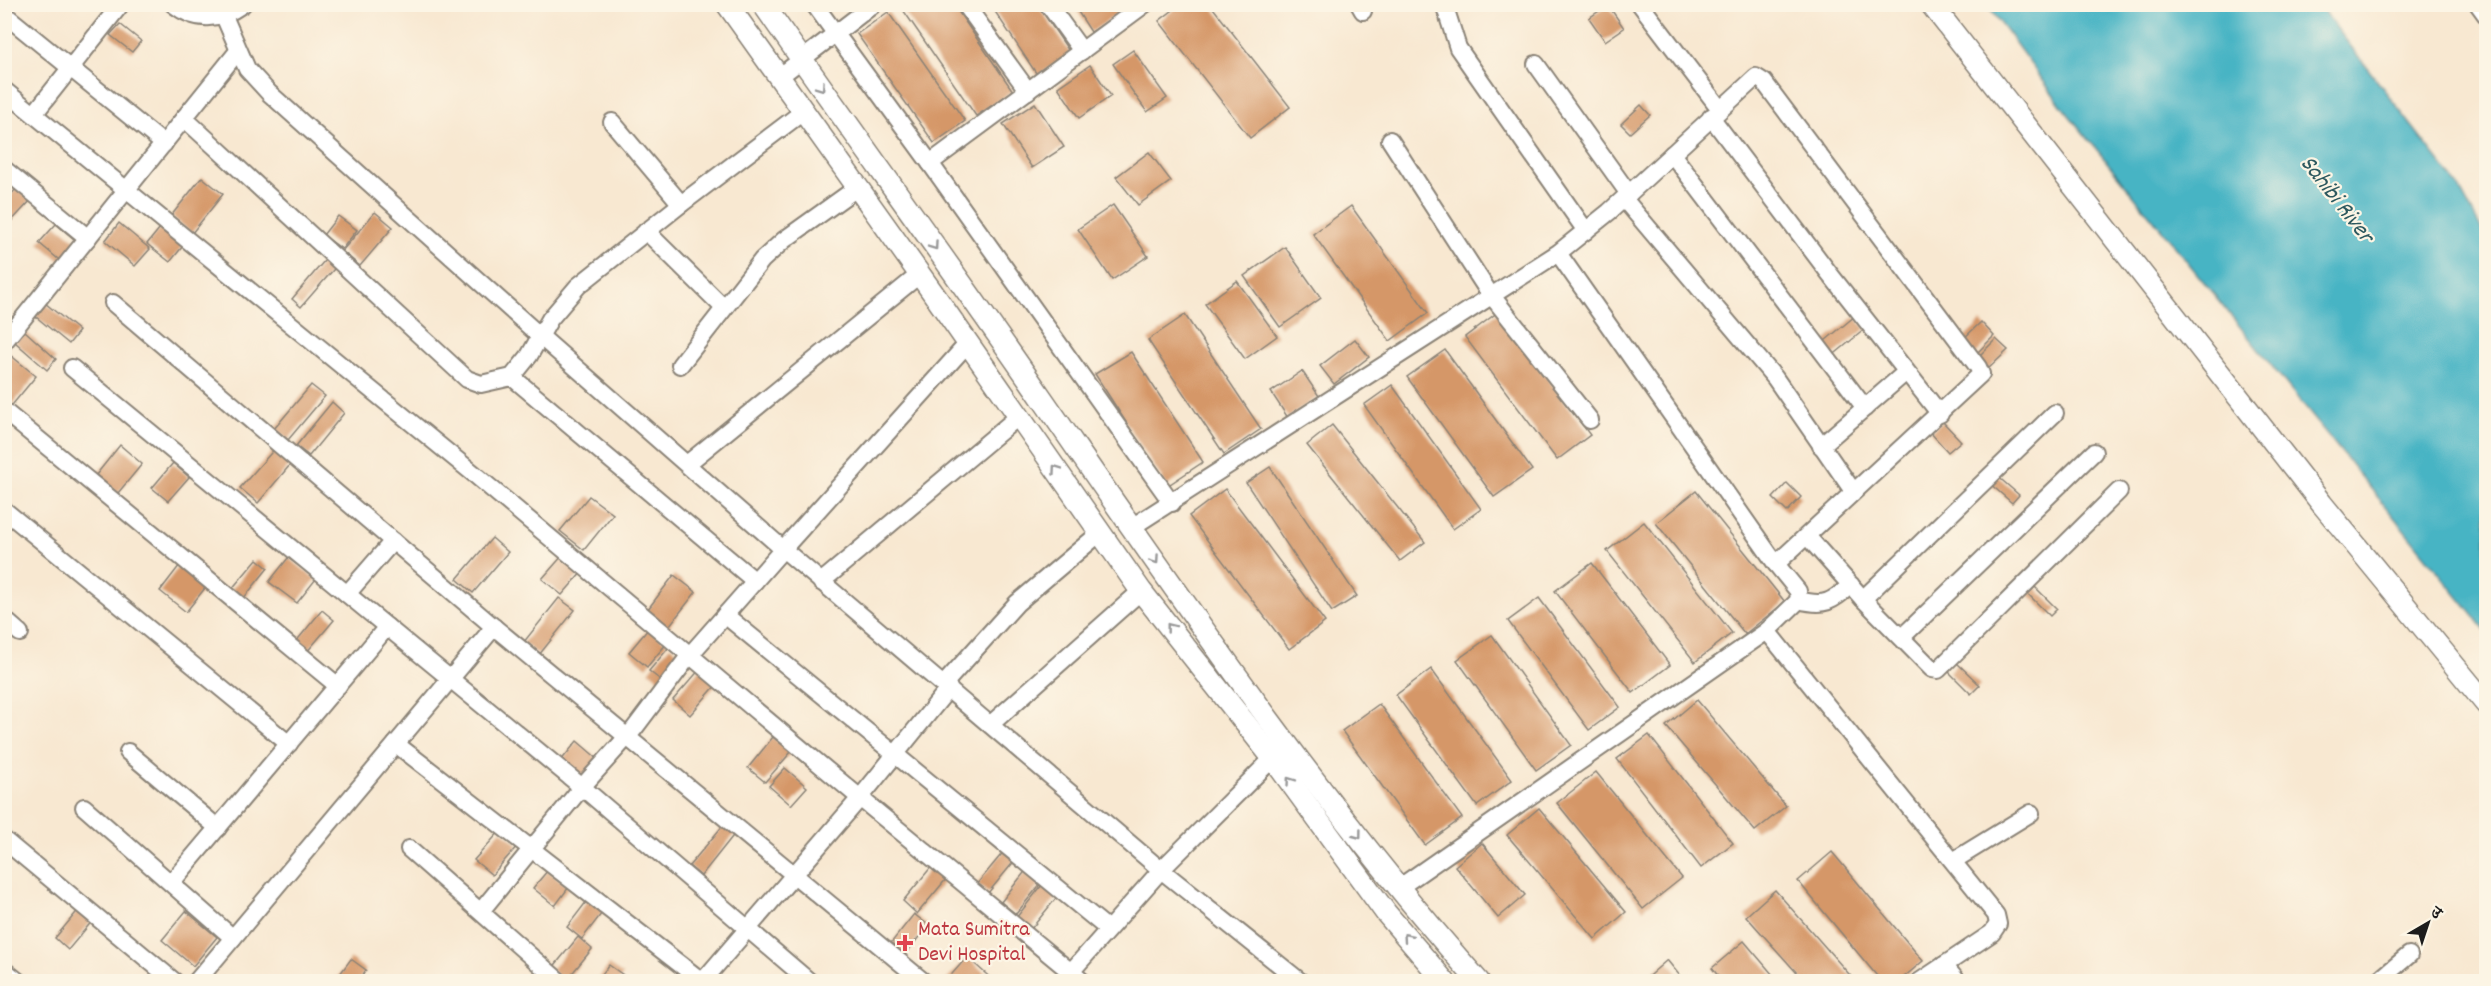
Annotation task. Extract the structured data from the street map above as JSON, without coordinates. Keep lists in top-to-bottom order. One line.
{"water":["Sahibi River"],"places":{"health":["Mata Sumitra Devi Hospital"]},"north":"top right"}
